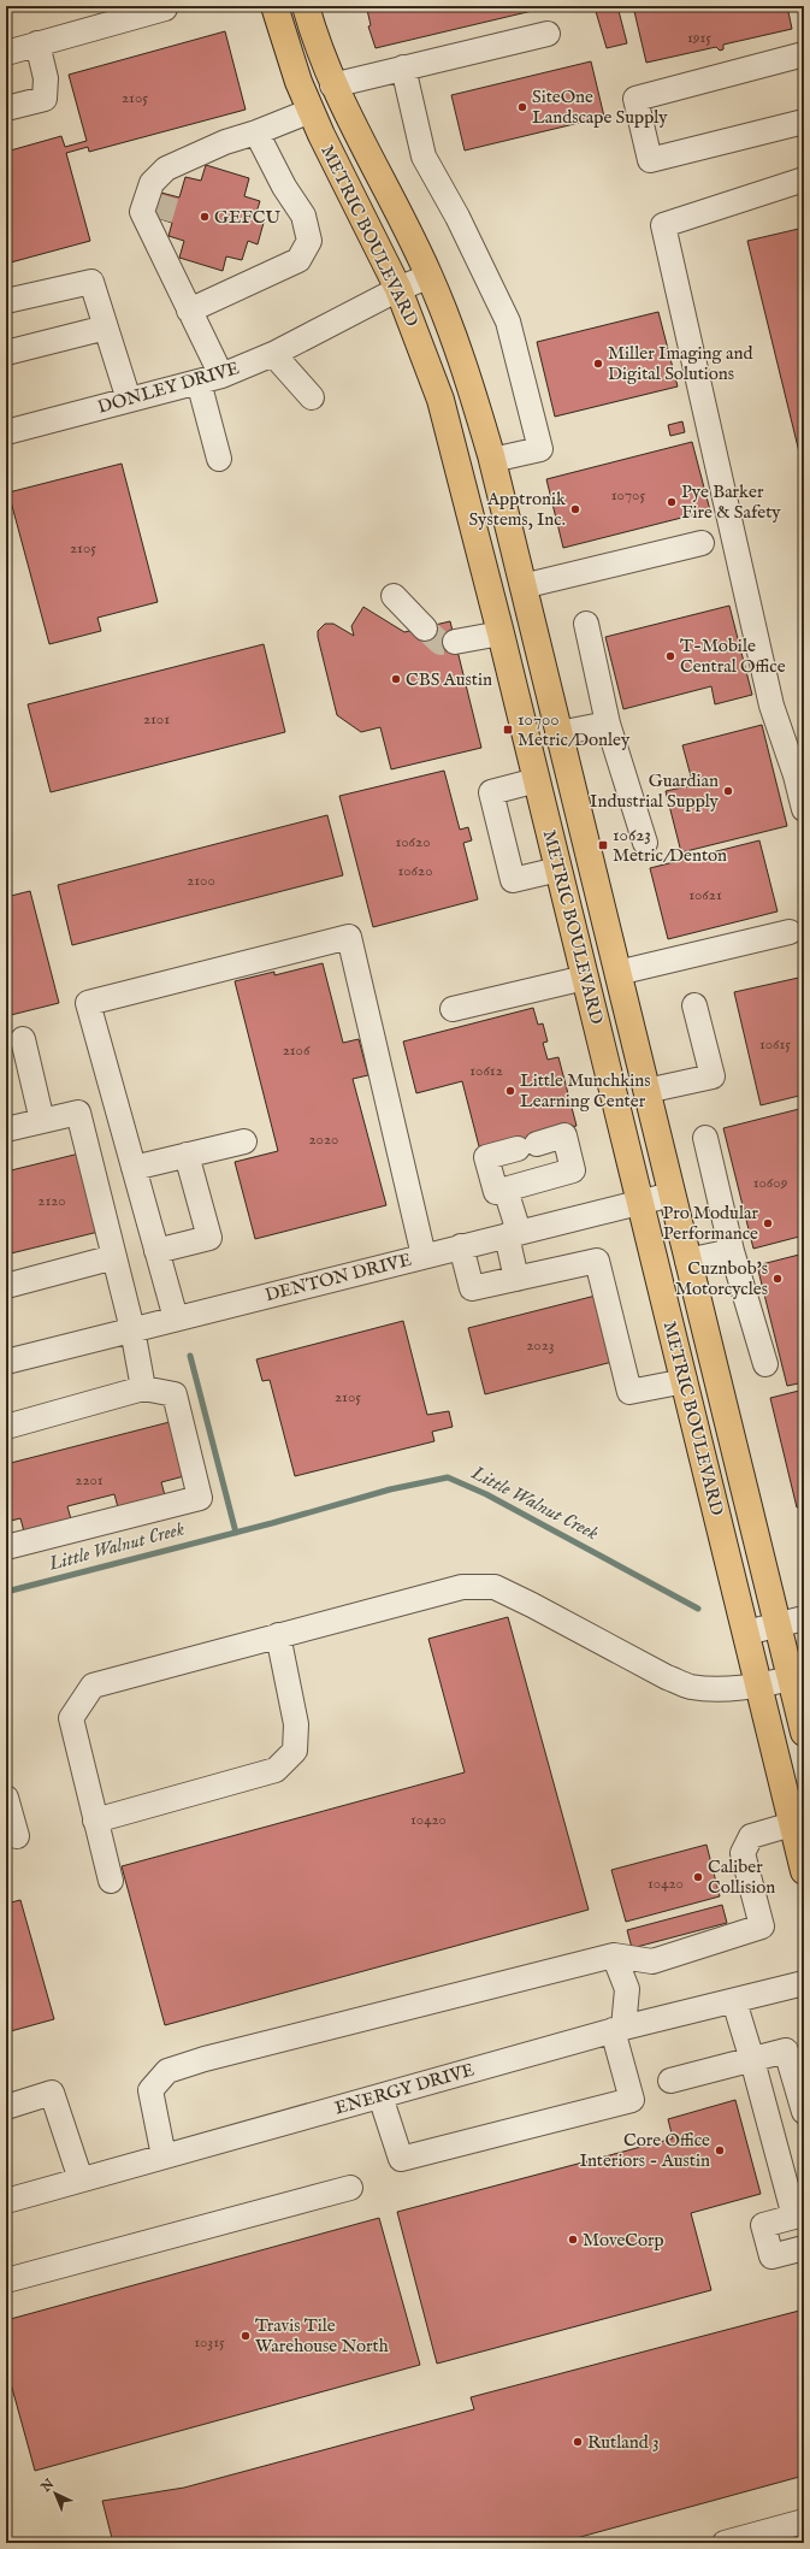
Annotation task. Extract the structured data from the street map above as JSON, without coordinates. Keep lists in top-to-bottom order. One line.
{"streets":{"main road":["METRIC BOULEVARD"],"street":["DONLEY DRIVE","DENTON DRIVE","ENERGY DRIVE"]},"crossings":[["METRIC BOULEVARD","DONLEY DRIVE"],["METRIC BOULEVARD","DENTON DRIVE"]],"water":["Little Walnut Creek"],"places":{"other":["SiteOne Landscape Supply","GEFCU","Miller Imaging and Digital Solutions","Pye Barker Fire & Safety","Apptronik Systems, Inc.","T-Mobile Central Office","CBS Austin","Guardian Industrial Supply","Little Munchkins Learning Center","Pro Modular Performance","Cuznbob's Motorcycles","Caliber Collision","Core Office Interiors - Austin","MoveCorp","Travis Tile Warehouse North","Rutland 3"],"transit":["10700 Metric/Donley","10623 Metric/Denton"]},"house_numbers":["1915","2105","10705","2105","2101","10620","10620","2100","10621","10615","2106","10612","2020","10609","2120","2023","2105","2201","10420","10420","10315"],"north":"top left"}
